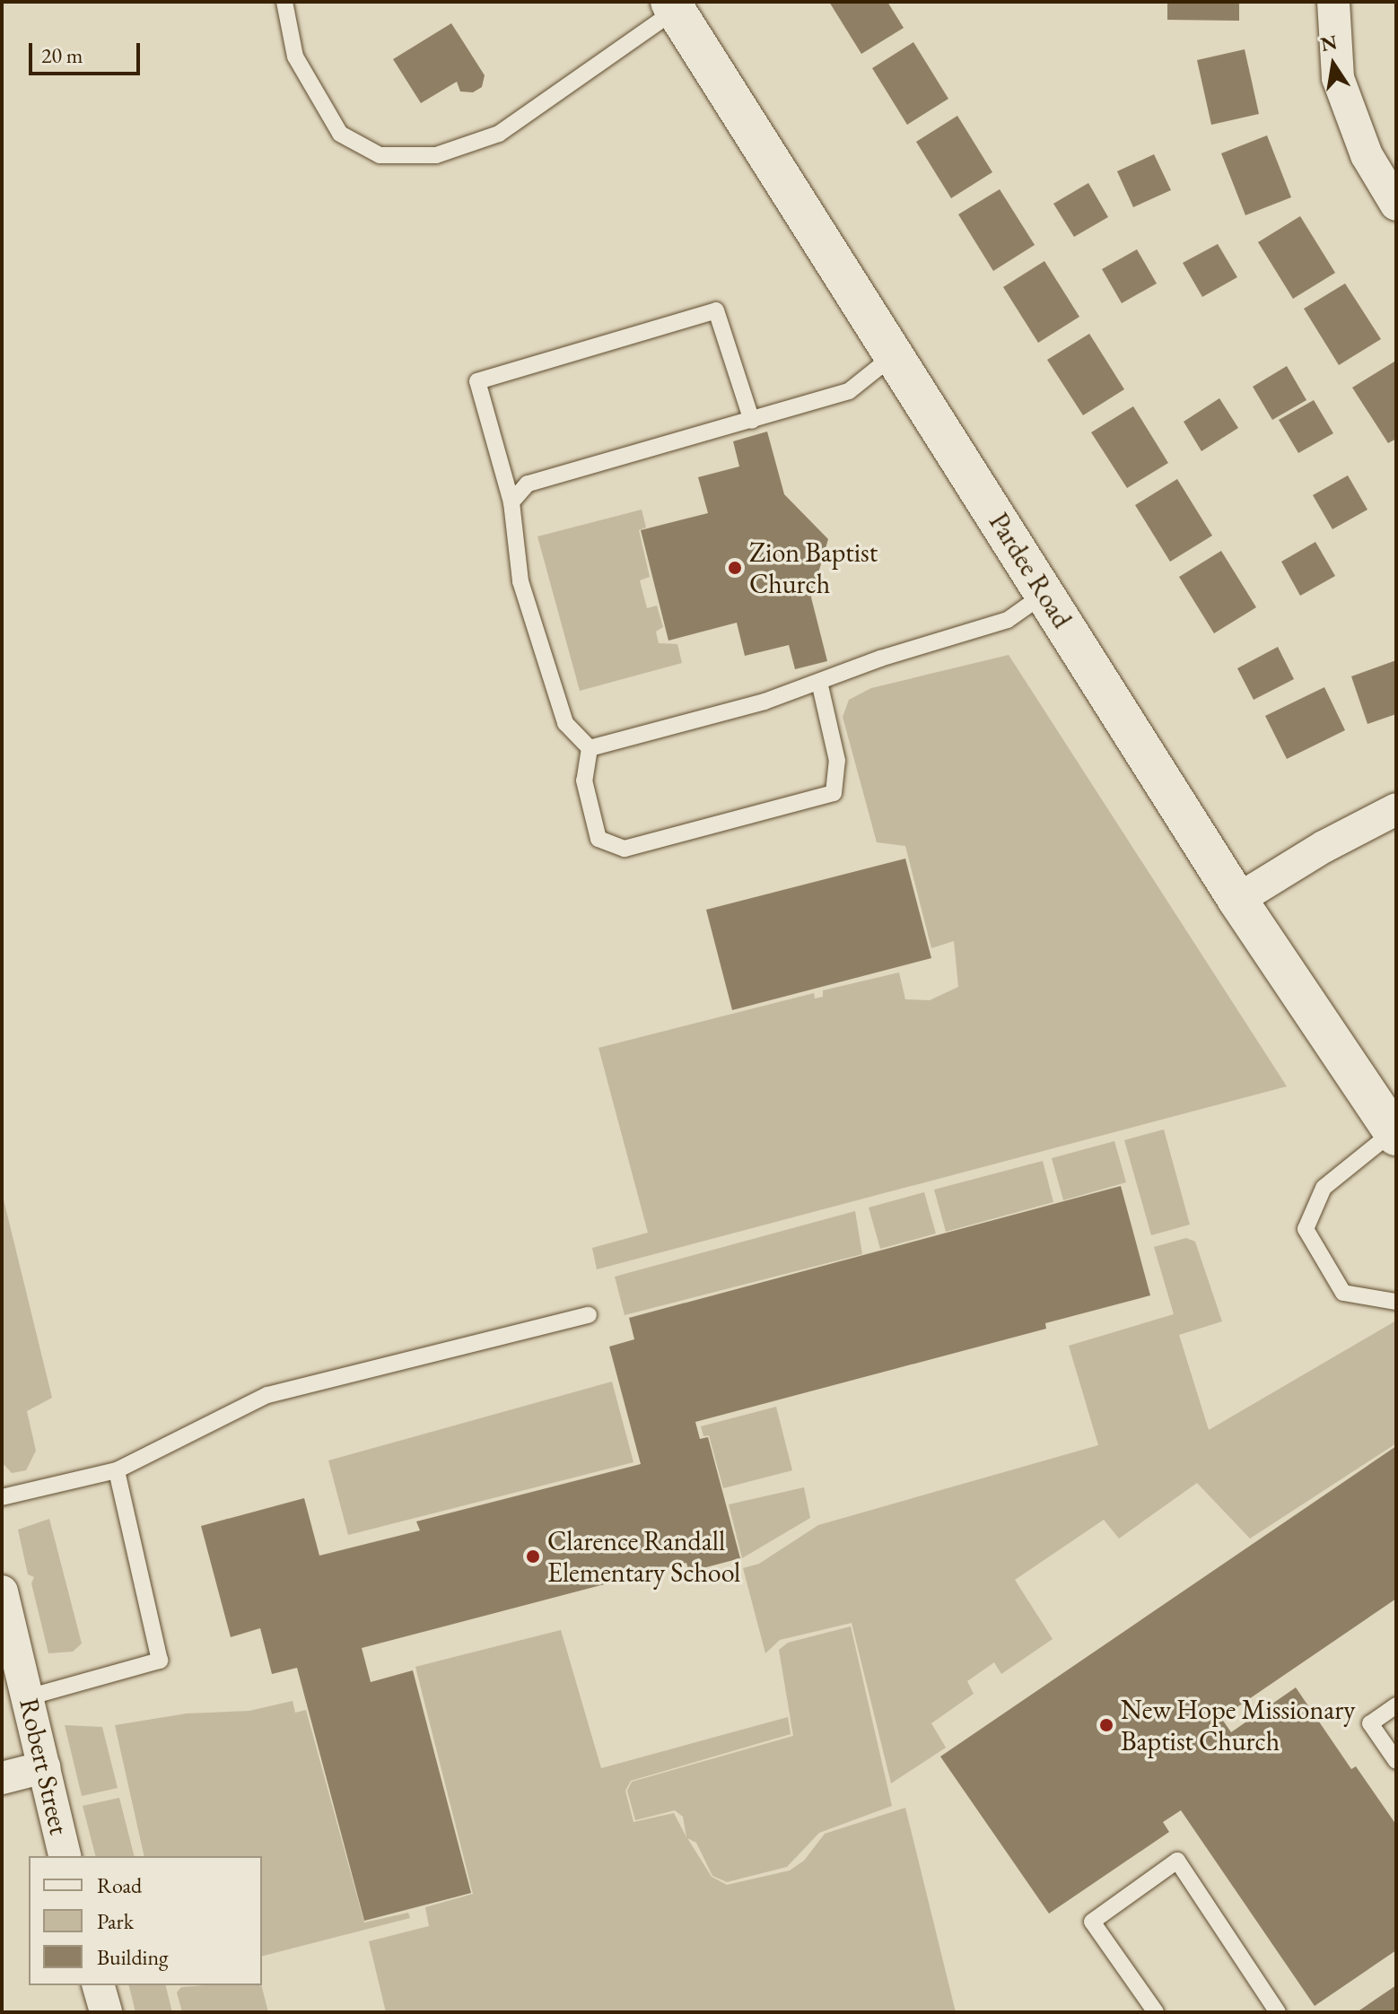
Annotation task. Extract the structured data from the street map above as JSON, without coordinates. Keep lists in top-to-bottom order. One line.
{"streets":{"main road":["Pardee Road"],"street":["Robert Street"]},"places":["Zion Baptist Church","Clarence Randall Elementary School","New Hope Missionary Baptist Church"],"legend":["Road","Park","Building"],"scale_bar":"20 m","north":"top"}
